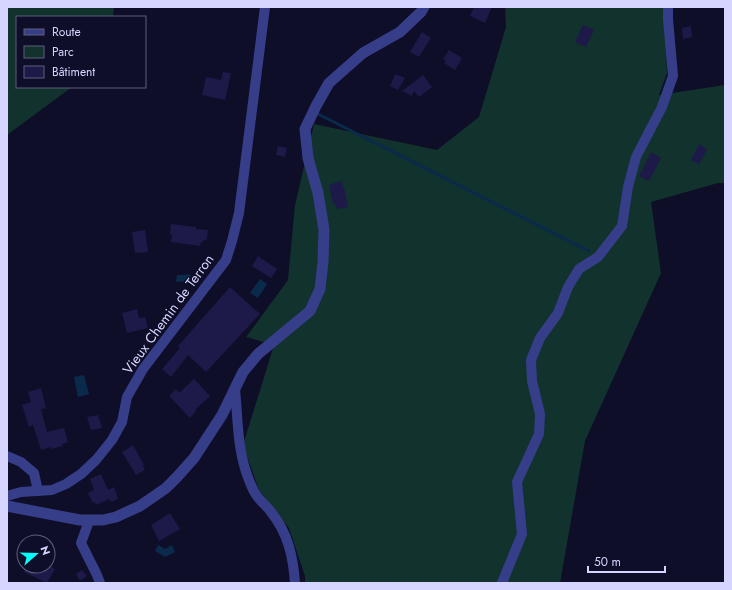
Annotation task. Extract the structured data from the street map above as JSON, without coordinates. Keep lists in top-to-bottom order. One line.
{"streets":{"street":["Vieux Chemin de Terron"]},"legend":["Route","Parc","Bâtiment"],"scale_bar":"50 m","north":"right"}
